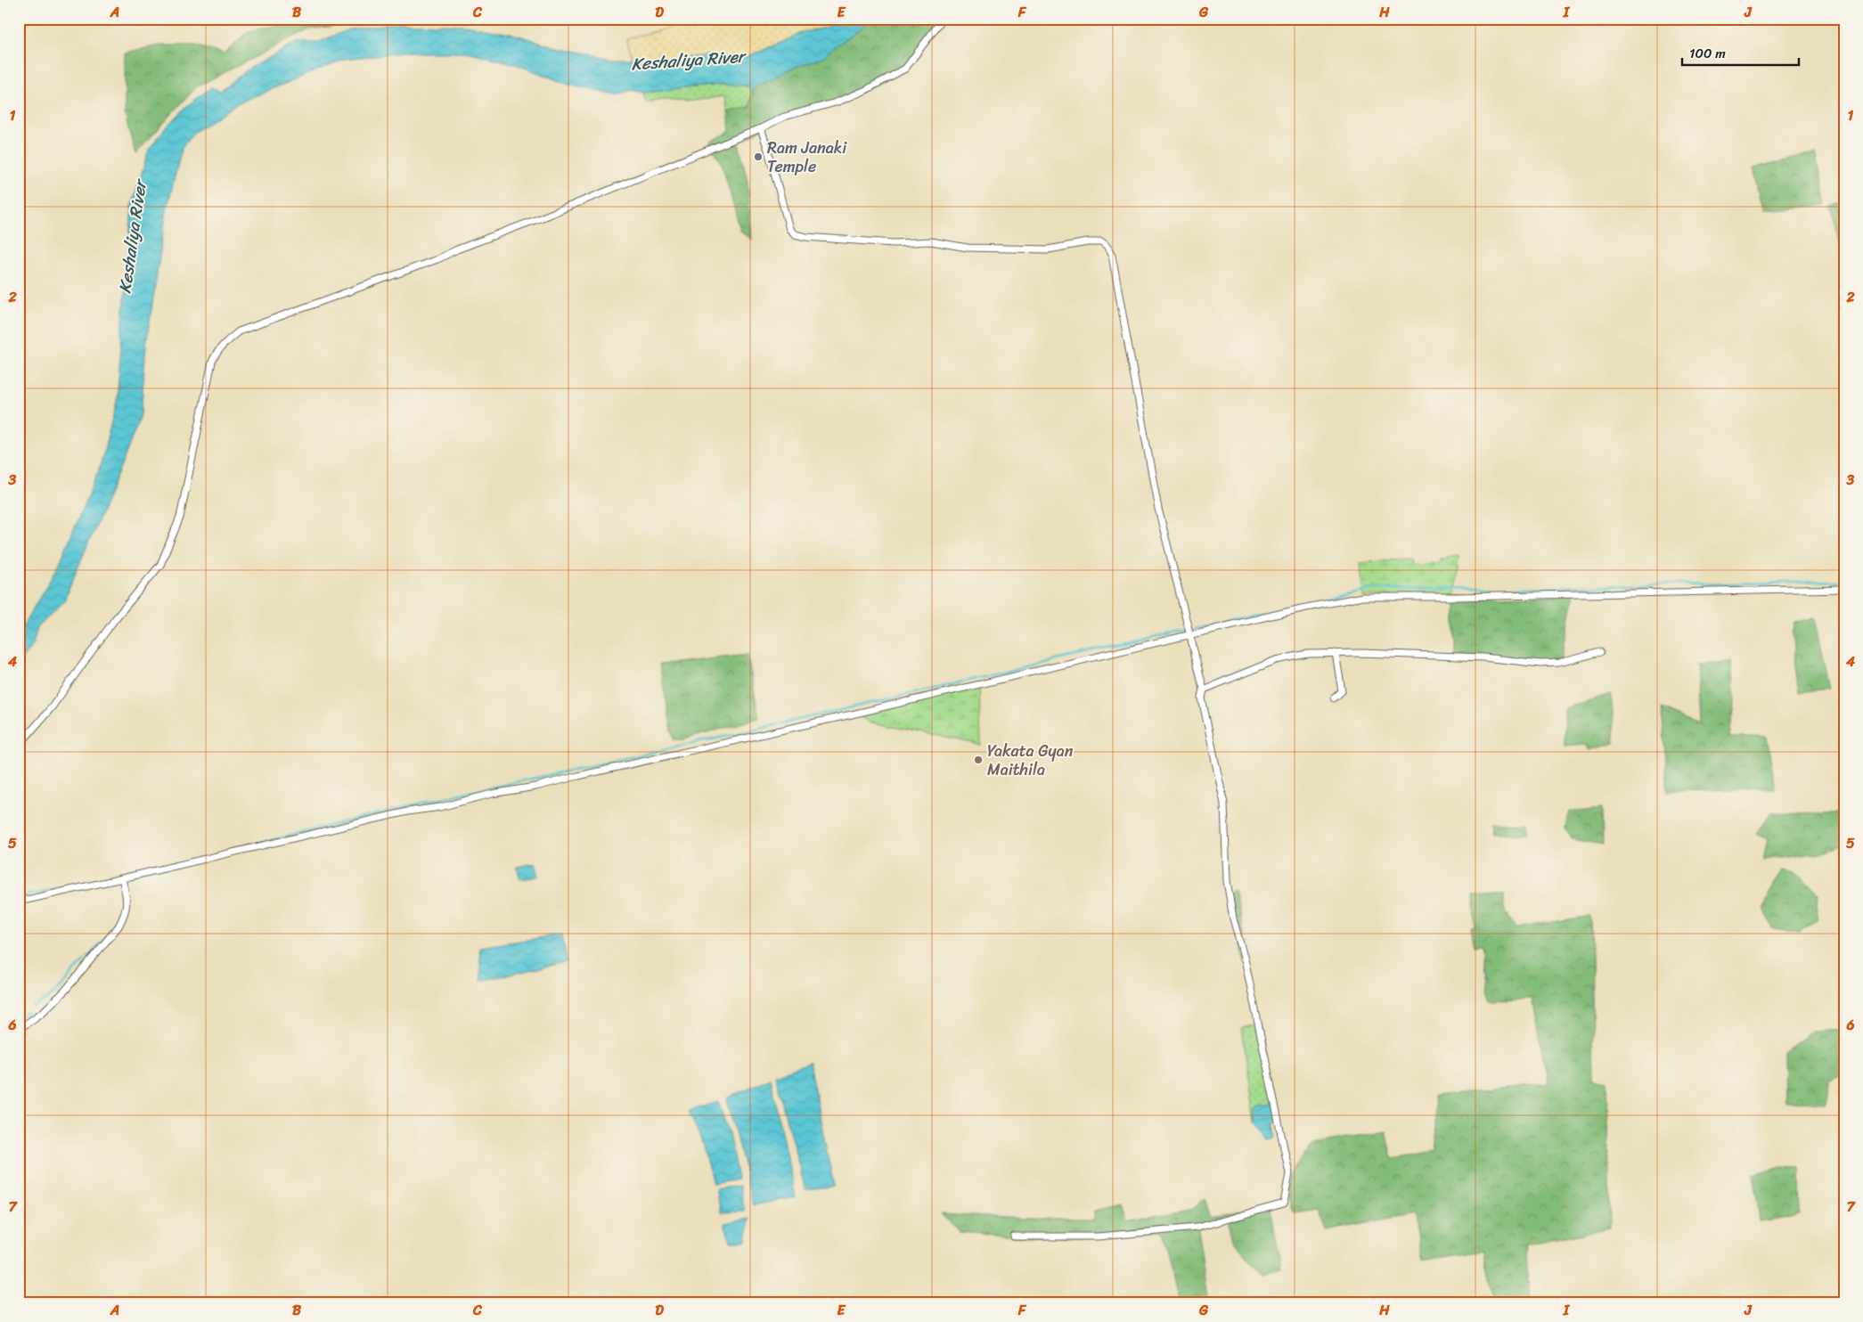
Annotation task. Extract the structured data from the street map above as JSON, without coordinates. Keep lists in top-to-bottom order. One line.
{"water":["Keshaliya River"],"places":["Ram Janaki Temple","Yakata Gyan Maithila"],"scale_bar":"100 m","grid":{"columns":["A","B","C","D","E","F","G","H","I","J"],"rows":["1","2","3","4","5","6","7"]}}
